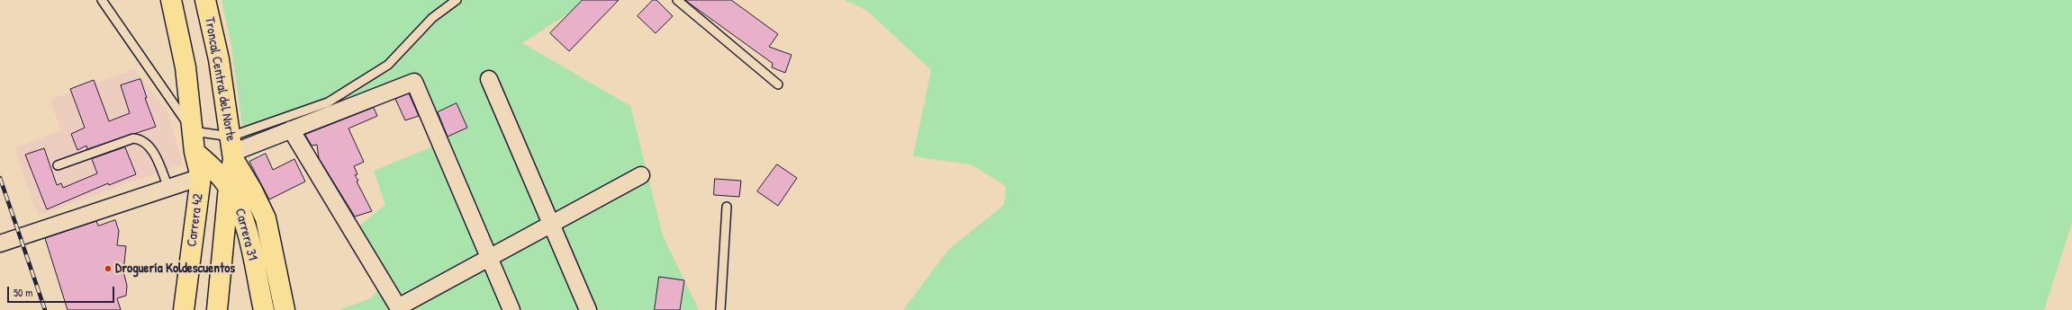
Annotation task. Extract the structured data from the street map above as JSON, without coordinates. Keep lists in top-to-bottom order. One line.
{"streets":{"highway":["Troncal Central del Norte","Carrera 42","Carrera 31"]},"crossings":[["Troncal Central del Norte","Carrera 31"],["Carrera 42","Carrera 31"]],"places":["Droguería Koldescuentos"],"scale_bar":"50 m"}
